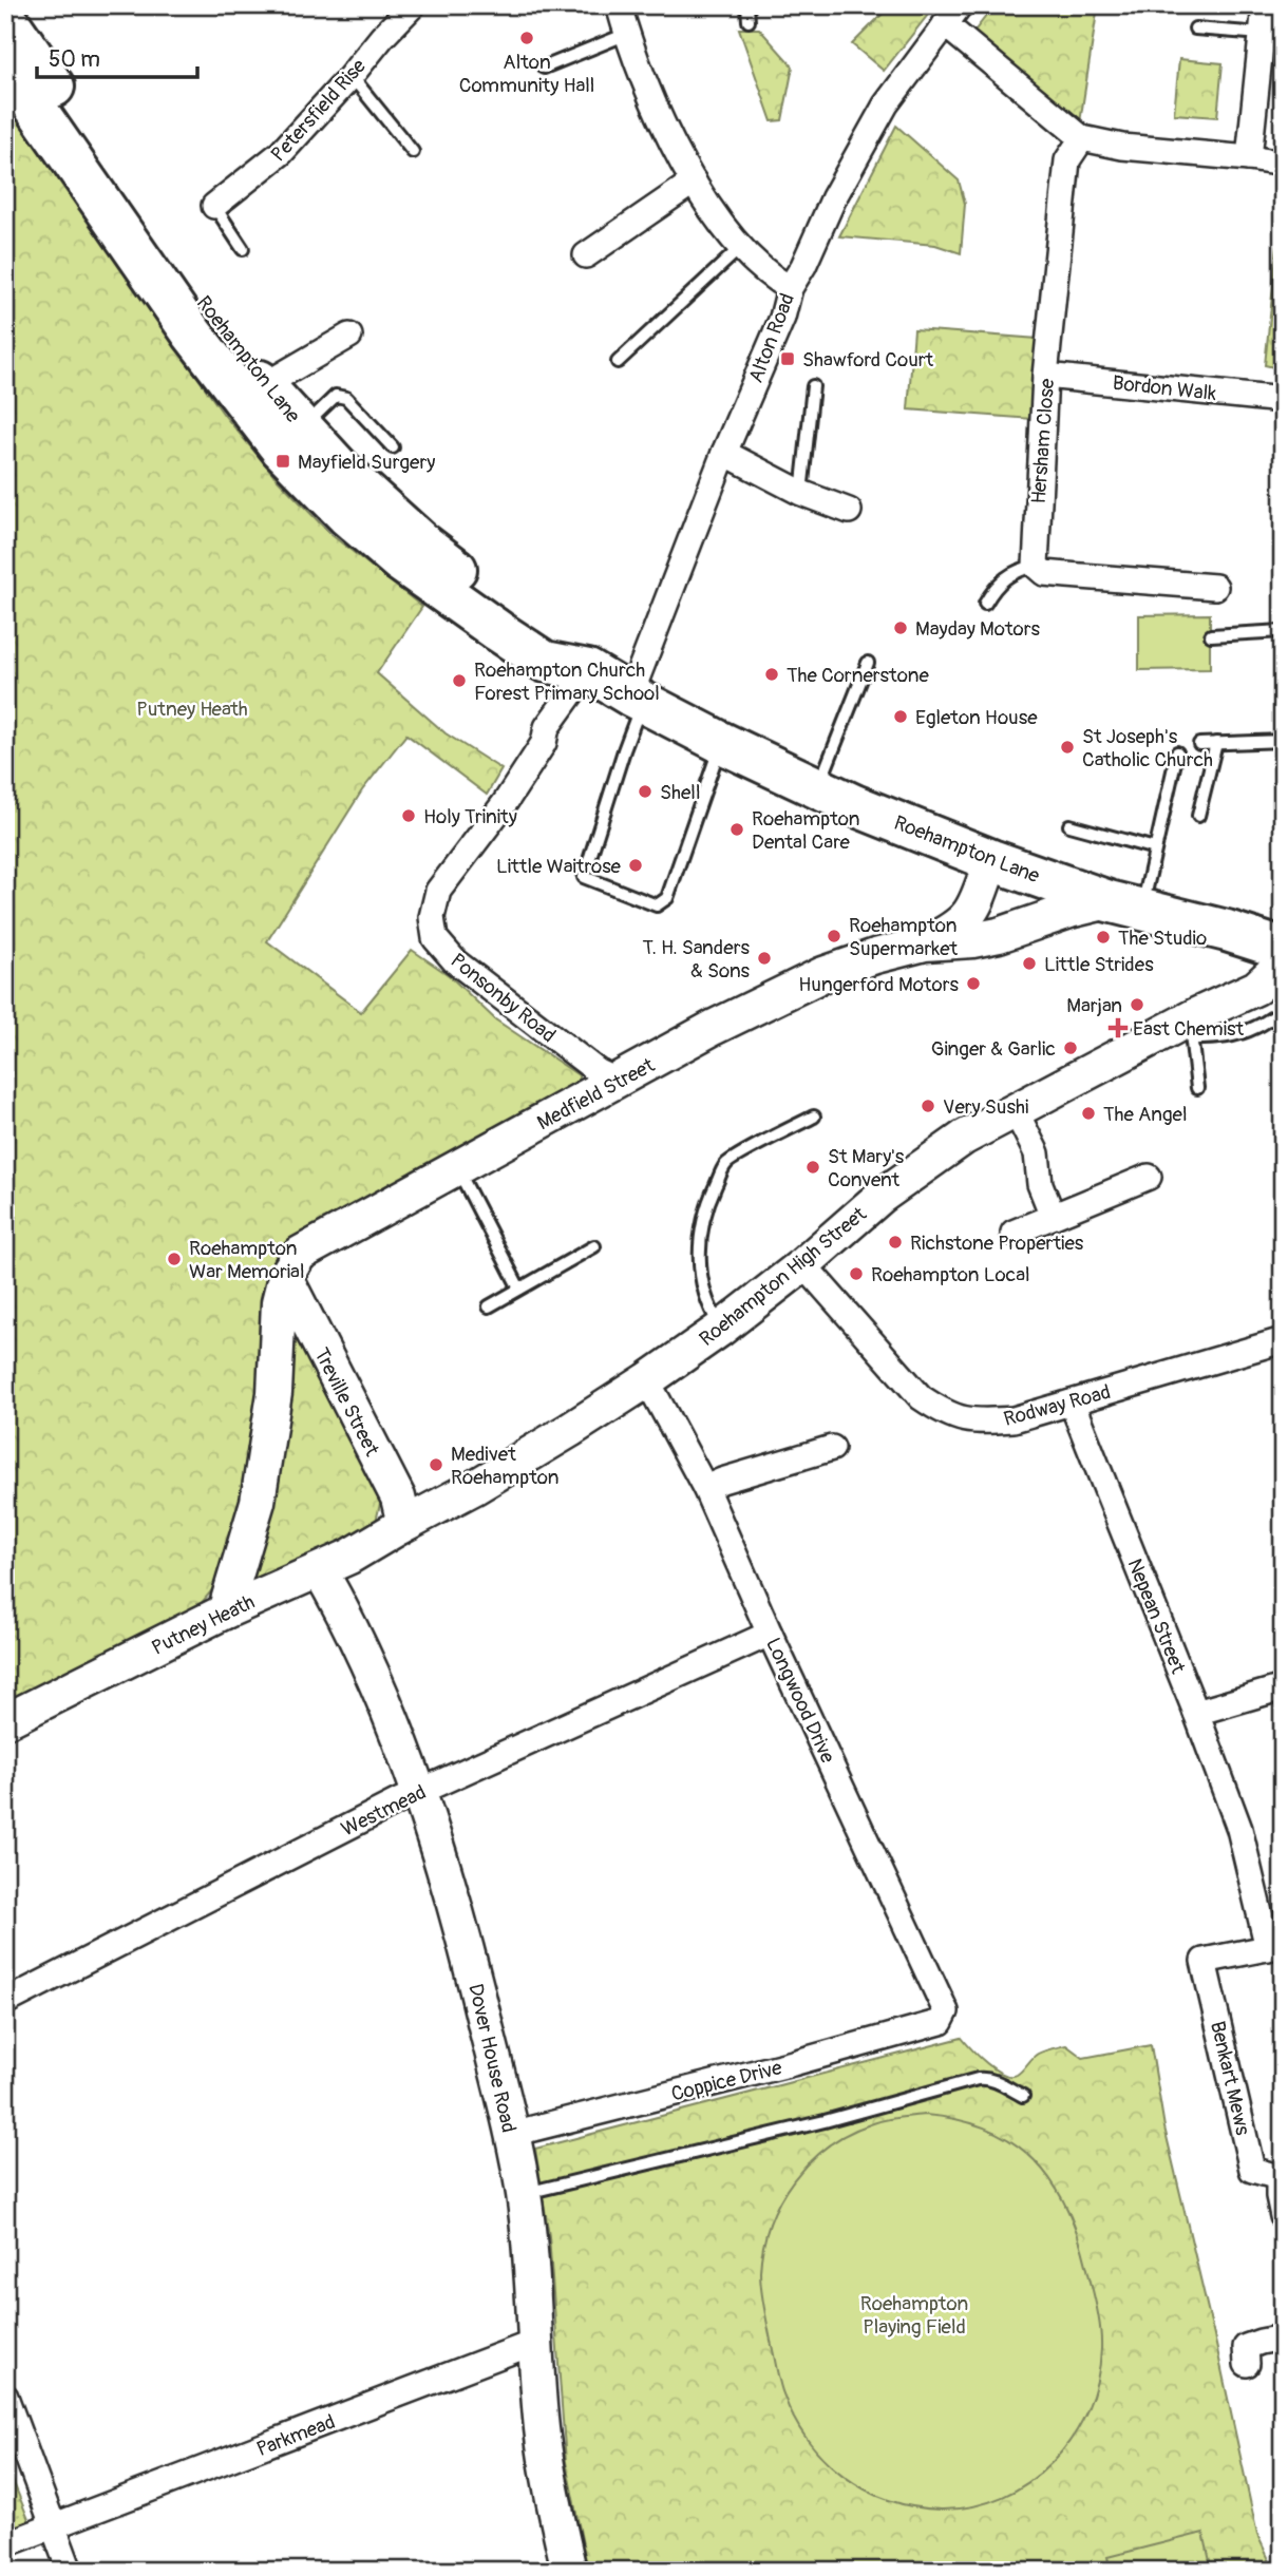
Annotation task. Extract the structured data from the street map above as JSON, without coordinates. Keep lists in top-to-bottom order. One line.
{"streets":{"highway":["Roehampton Lane"],"street":["Petersfield Rise","Alton Road","Bordon Walk","Hersham Close","Ponsonby Road","Medfield Street","Roehampton High Street","Treville Street","Rodway Road","Nepean Street","Putney Heath","Longwood Drive","Westmead","Dover House Road","Benkart Mews","Coppice Drive","Parkmead"]},"crossings":[["Alton Road","Roehampton Lane"],["Roehampton Lane","Ponsonby Road"],["Roehampton Lane","Medfield Street"],["Bordon Walk","Hersham Close"],["Ponsonby Road","Medfield Street"],["Medfield Street","Treville Street"],["Roehampton High Street","Treville Street"],["Roehampton High Street","Rodway Road"],["Roehampton High Street","Putney Heath"],["Roehampton High Street","Longwood Drive"],["Treville Street","Putney Heath"],["Rodway Road","Nepean Street"],["Nepean Street","Benkart Mews"],["Putney Heath","Dover House Road"],["Longwood Drive","Westmead"],["Longwood Drive","Coppice Drive"],["Westmead","Dover House Road"],["Dover House Road","Coppice Drive"],["Dover House Road","Parkmead"]],"parks":["Putney Heath","Roehampton Playing Field"],"places":{"other":["Alton Community Hall","Mayday Motors","The Cornerstone","Roehampton Church Forest Primary School","Egleton House","St Joseph's Catholic Church","Shell","Holy Trinity","Roehampton Dental Care","Little Waitrose","Roehampton Supermarket","The Studio","T. H. Sanders & Sons","Little Strides","Hungerford Motors","Marjan","Ginger & Garlic","Very Sushi","The Angel","St Mary's Convent","Richstone Properties","Roehampton War Memorial","Roehampton Local","Medivet Roehampton"],"transit":["Shawford Court","Mayfield Surgery"],"health":["East Chemist"]},"scale_bar":"50 m"}
